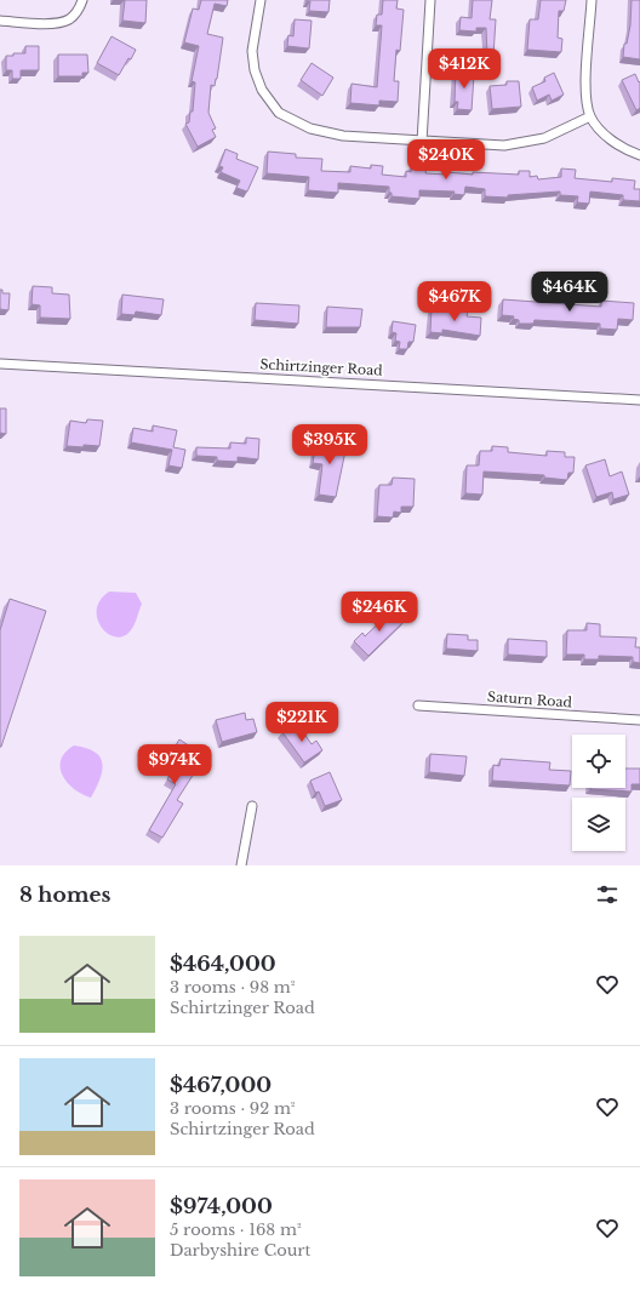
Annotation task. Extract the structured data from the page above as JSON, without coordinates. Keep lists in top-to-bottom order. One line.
{"streets":{"street":["Schirtzinger Road","Saturn Road"]},"page":{"price":["$412K","$240K","$464K","$467K","$395K","$246K","$221K","$974K"],"heading":"8 homes","list":[{"name":"$464,000","note":"3 rooms · 98 m² · Schirtzinger Road"},{"name":"$467,000","note":"3 rooms · 92 m² · Schirtzinger Road"},{"name":"$974,000","note":"5 rooms · 168 m² · Darbyshire Court"}]}}
